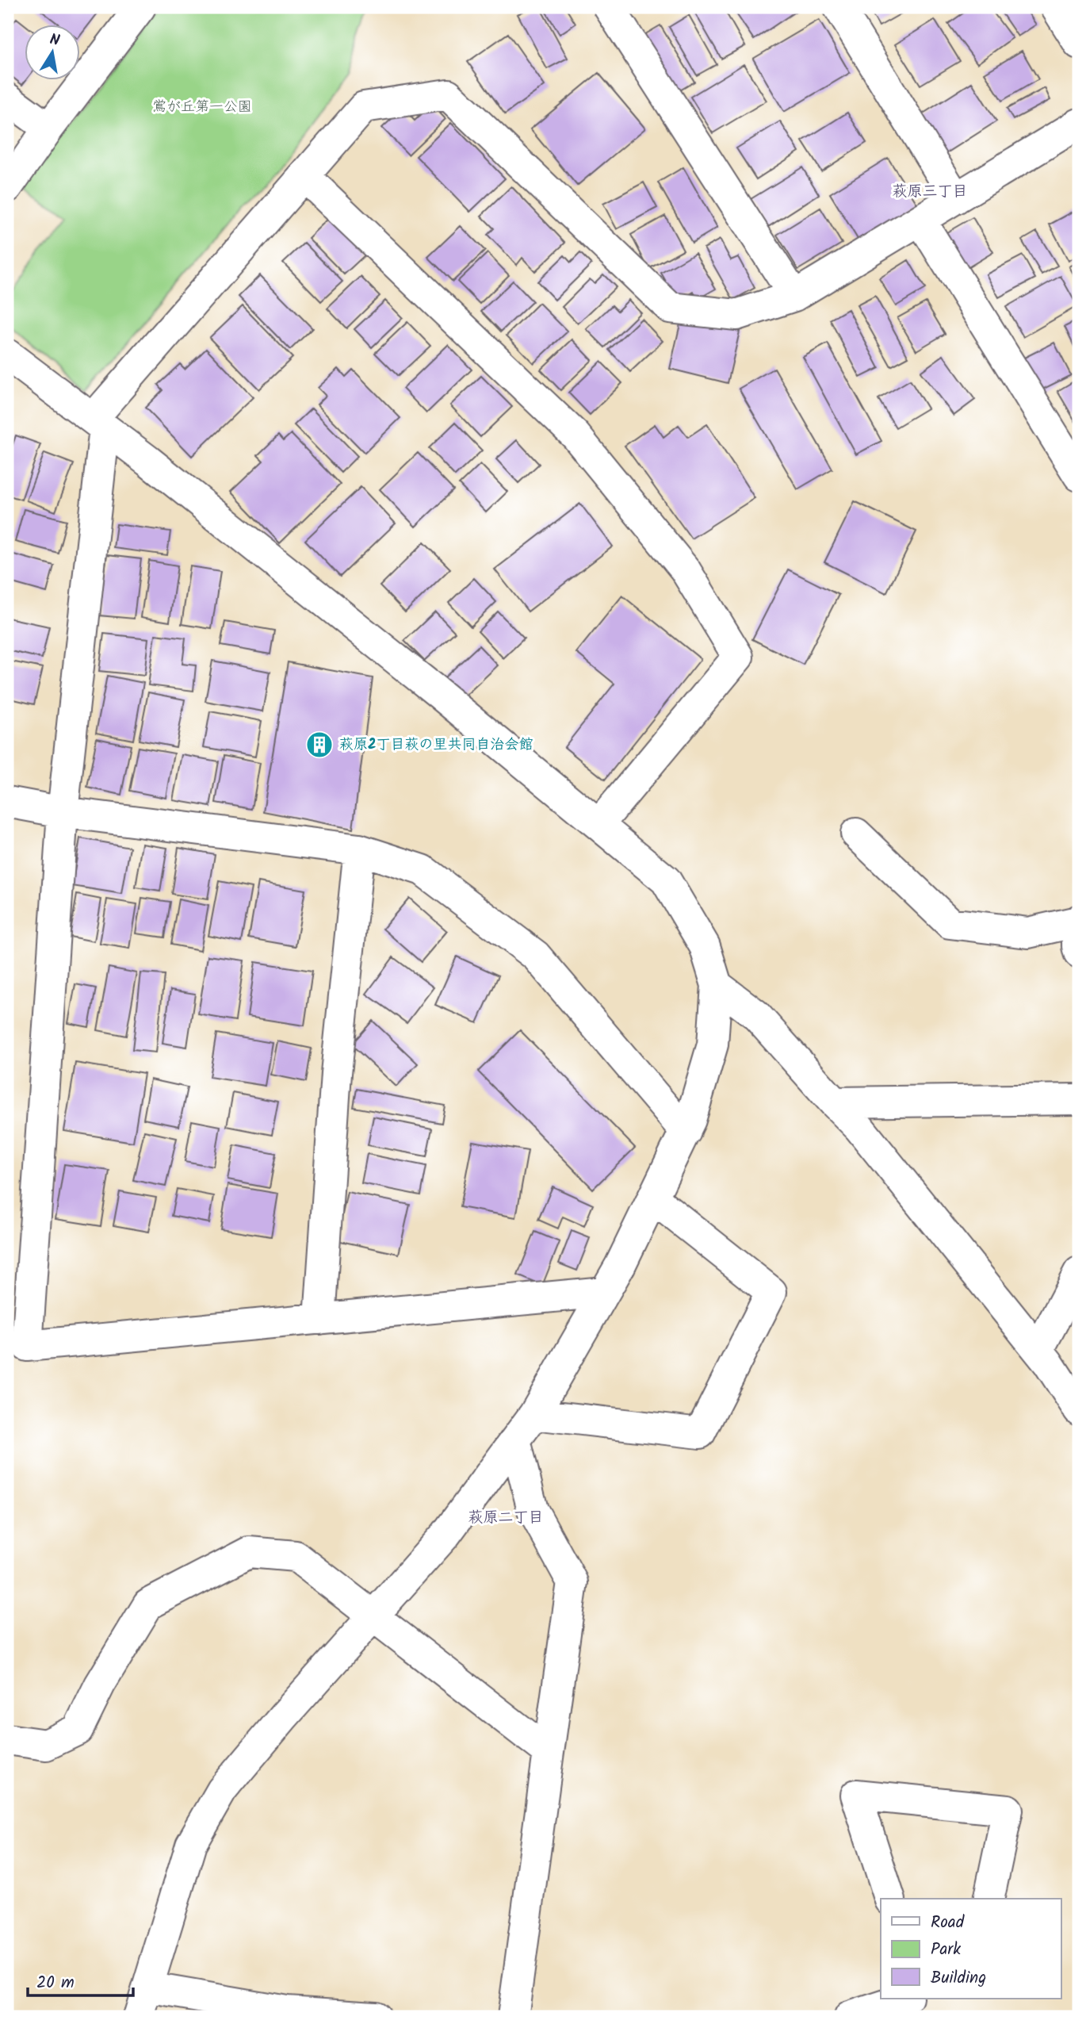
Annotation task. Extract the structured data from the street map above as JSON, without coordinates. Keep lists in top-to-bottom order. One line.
{"districts":["萩原三丁目","萩原二丁目"],"parks":["鴬が丘第一公園"],"places":{"building":["萩原2丁目萩の里共同自治会館"]},"legend":["Road","Park","Building"],"scale_bar":"20 m","north":"top"}
